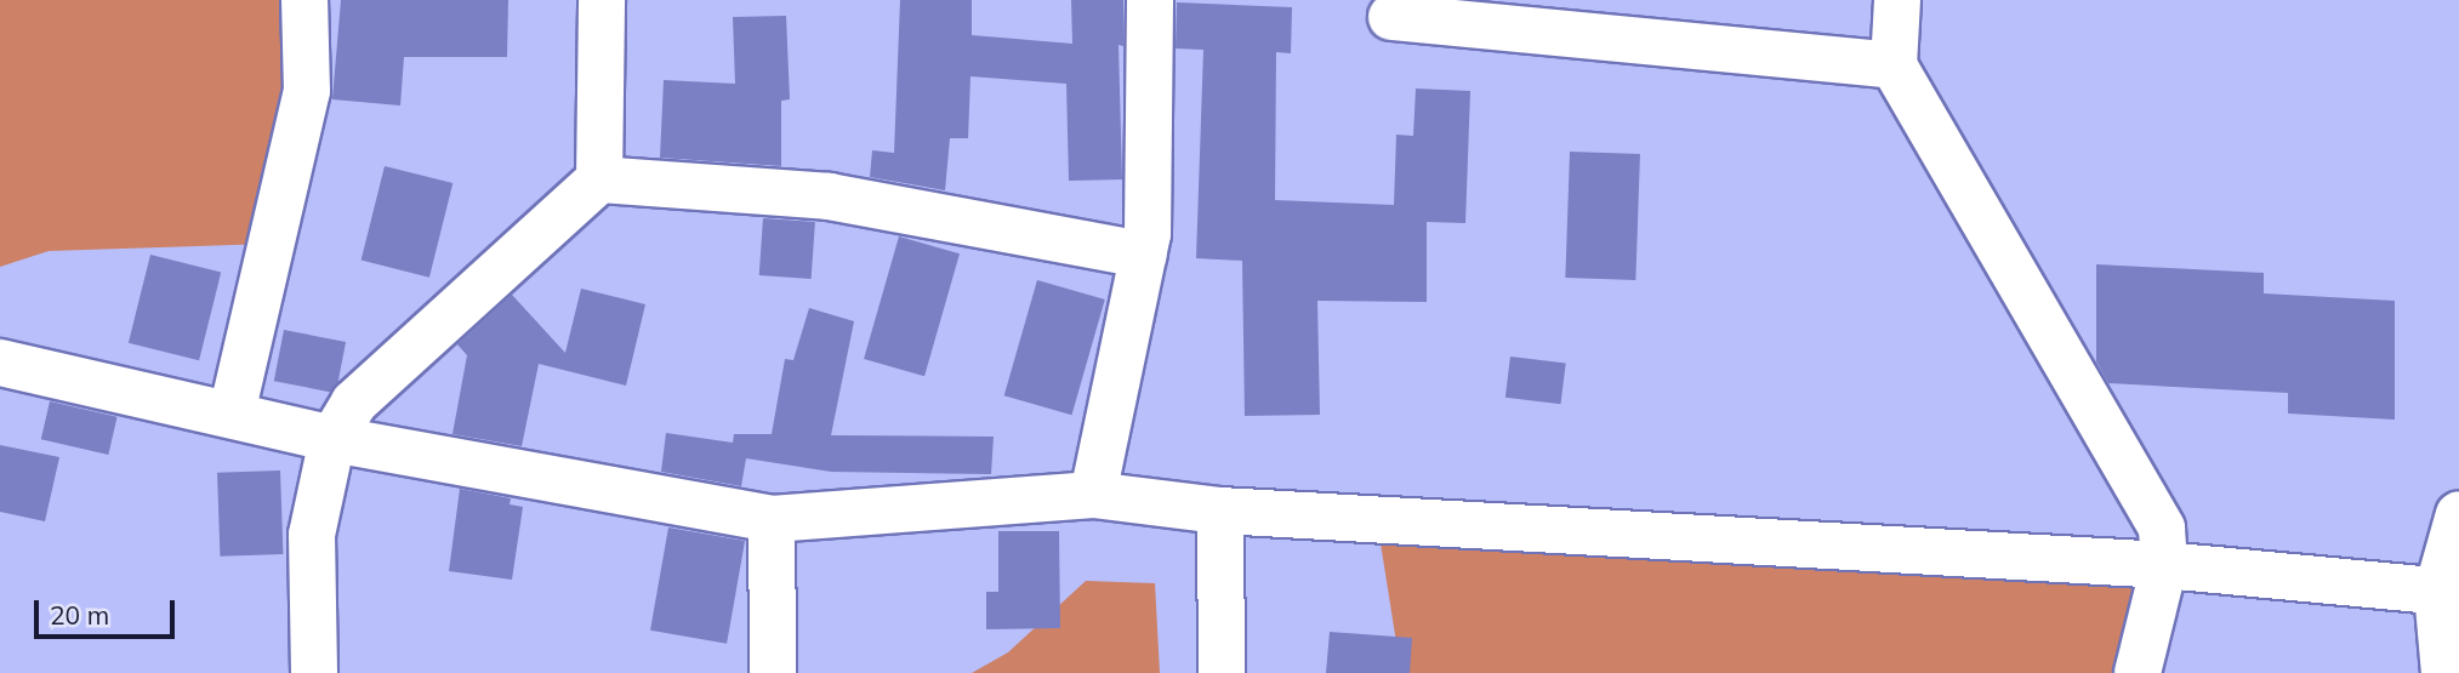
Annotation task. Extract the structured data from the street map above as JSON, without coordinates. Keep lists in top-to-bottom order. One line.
{"scale_bar":"20 m"}
